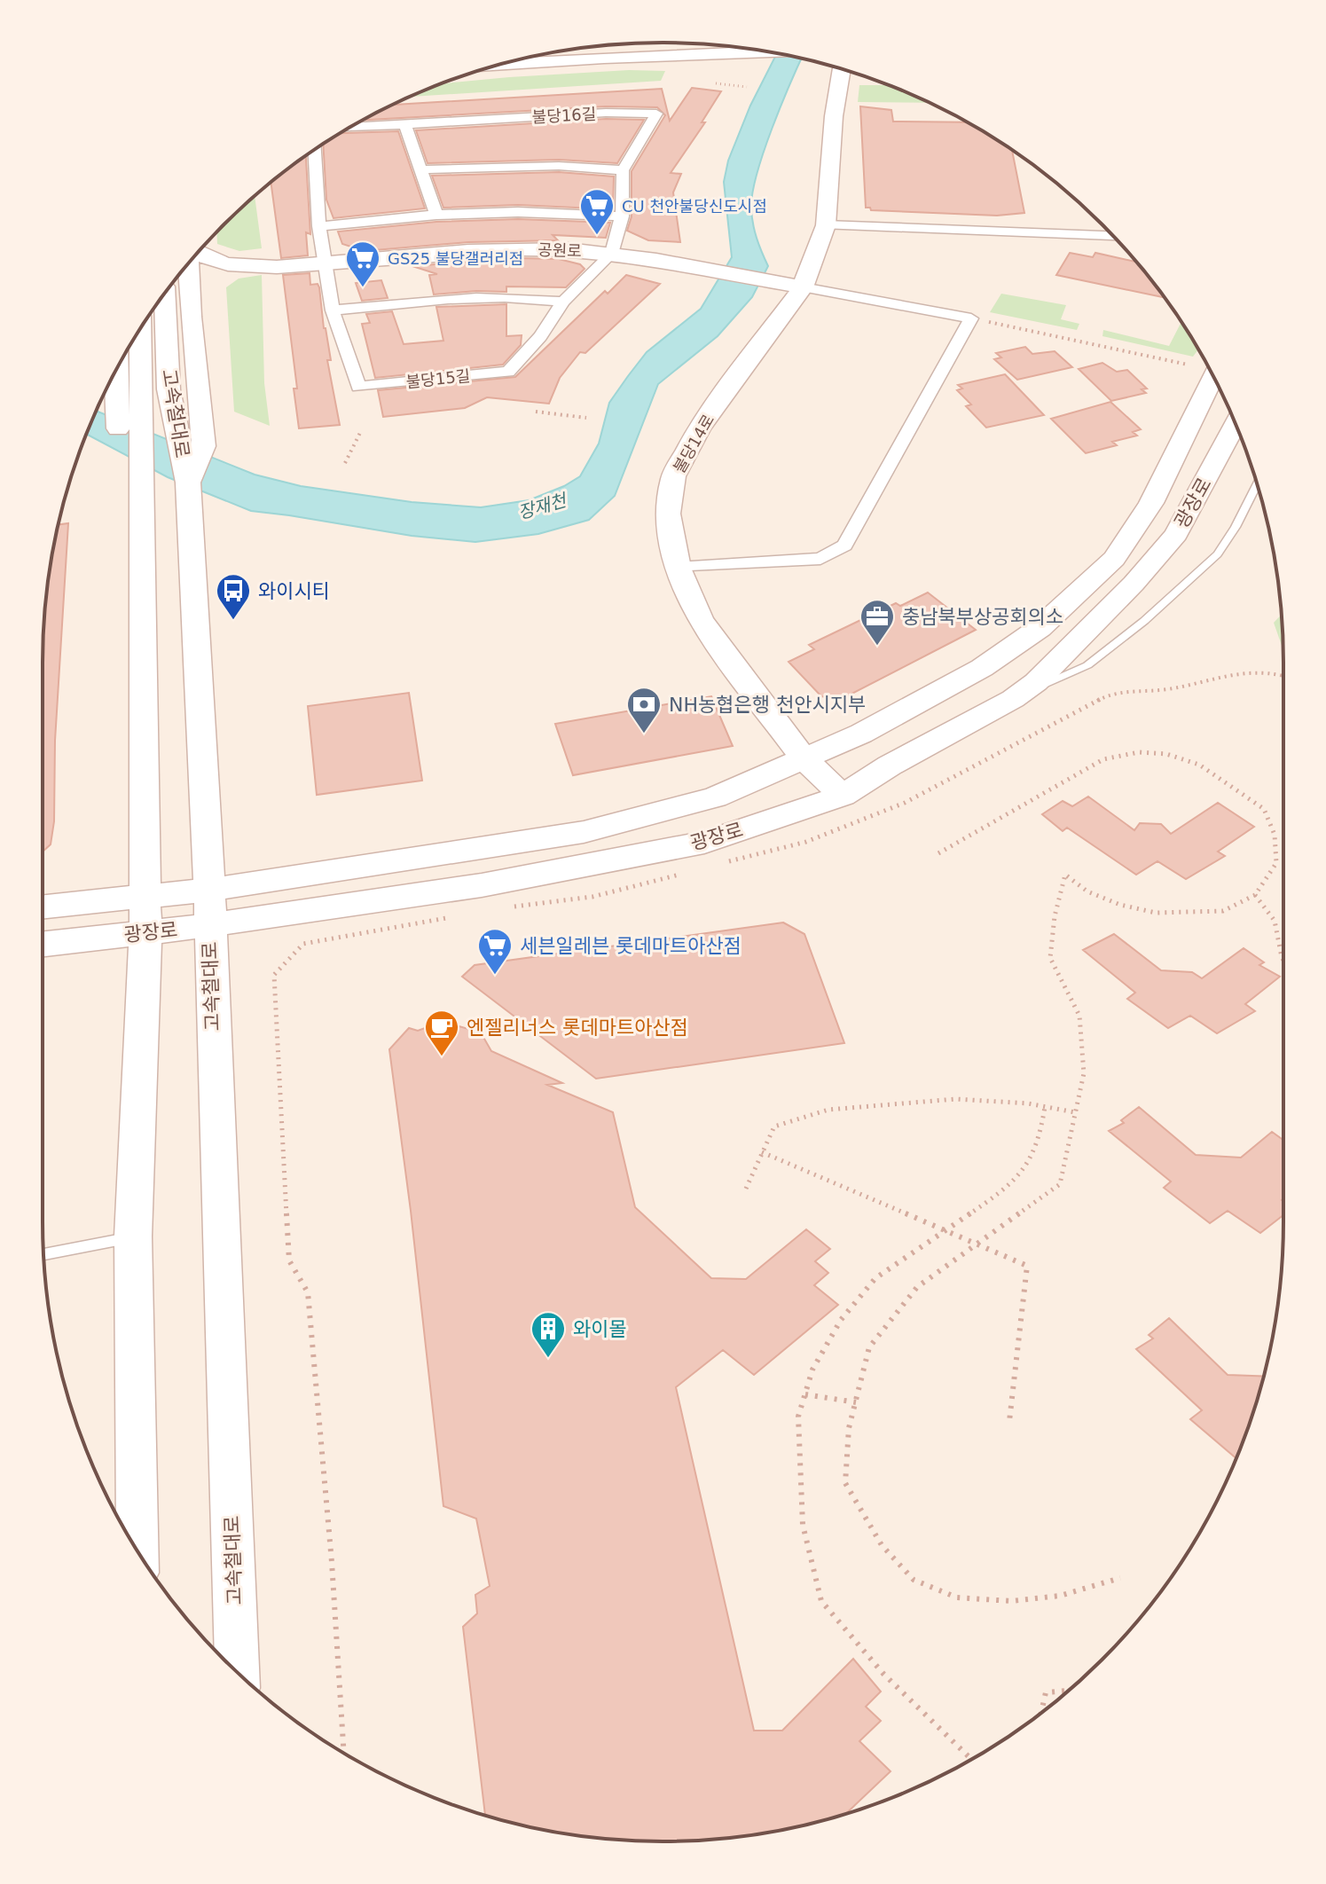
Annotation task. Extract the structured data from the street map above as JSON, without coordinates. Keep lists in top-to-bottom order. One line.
{"streets":{"main road":["공원로","고속철대로","불당14로","광장로"],"street":["불당16길","불당15길"]},"crossings":[["불당16길","공원로"],["불당16길","불당15길"],["공원로","불당15길"],["공원로","불당14로"],["고속철대로","광장로"],["불당14로","광장로"]],"water":["장재천"],"places":{"supermarket":["CU 천안불당신도시점","GS25 불당갤러리점","세븐일레븐 롯데마트아산점"],"bus stop":["와이시티"],"office":["충남북부상공회의소"],"bank":["NH농협은행 천안시지부"],"cafe":["엔젤리너스 롯데마트아산점"],"building":["와이몰"]}}
